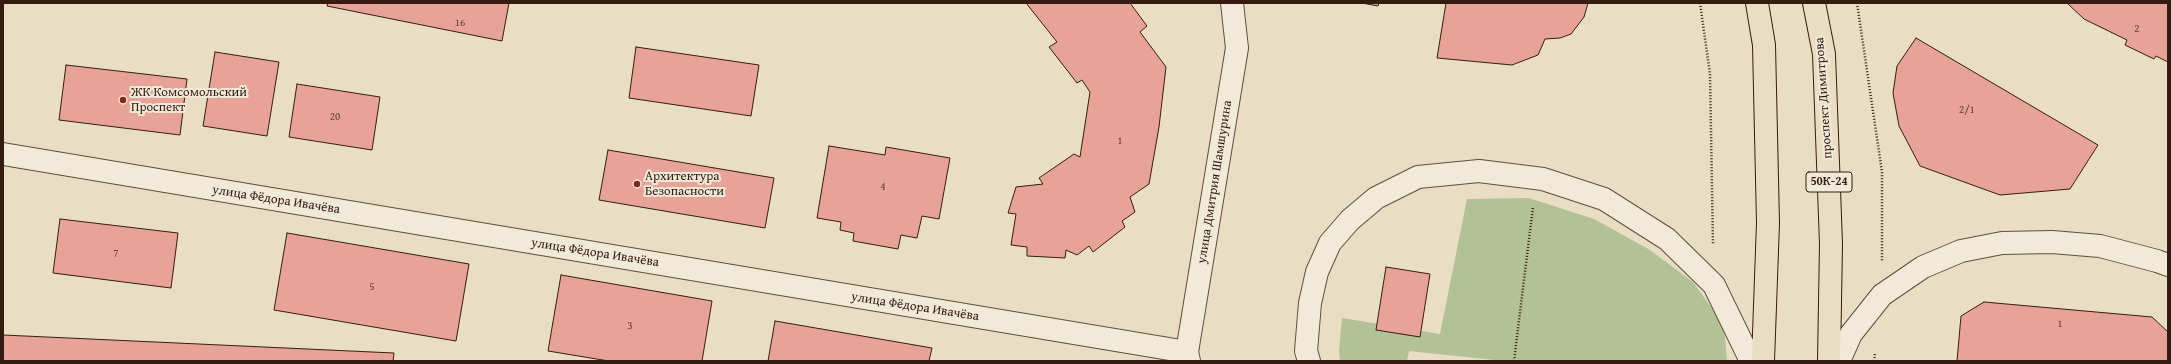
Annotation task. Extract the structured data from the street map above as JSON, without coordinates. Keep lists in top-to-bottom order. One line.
{"streets":{"main road":["проспект Димитрова","50К-24"],"street":["улица Дмитрия Шамшурина","улица Фёдора Ивачёва"]},"crossings":[["улица Дмитрия Шамшурина","улица Фёдора Ивачёва"]],"places":["ЖК Комсомольский Проспект","Архитектура Безопасности"],"house_numbers":["16","2","2/1","20","1","4","7","5","1","3"]}
